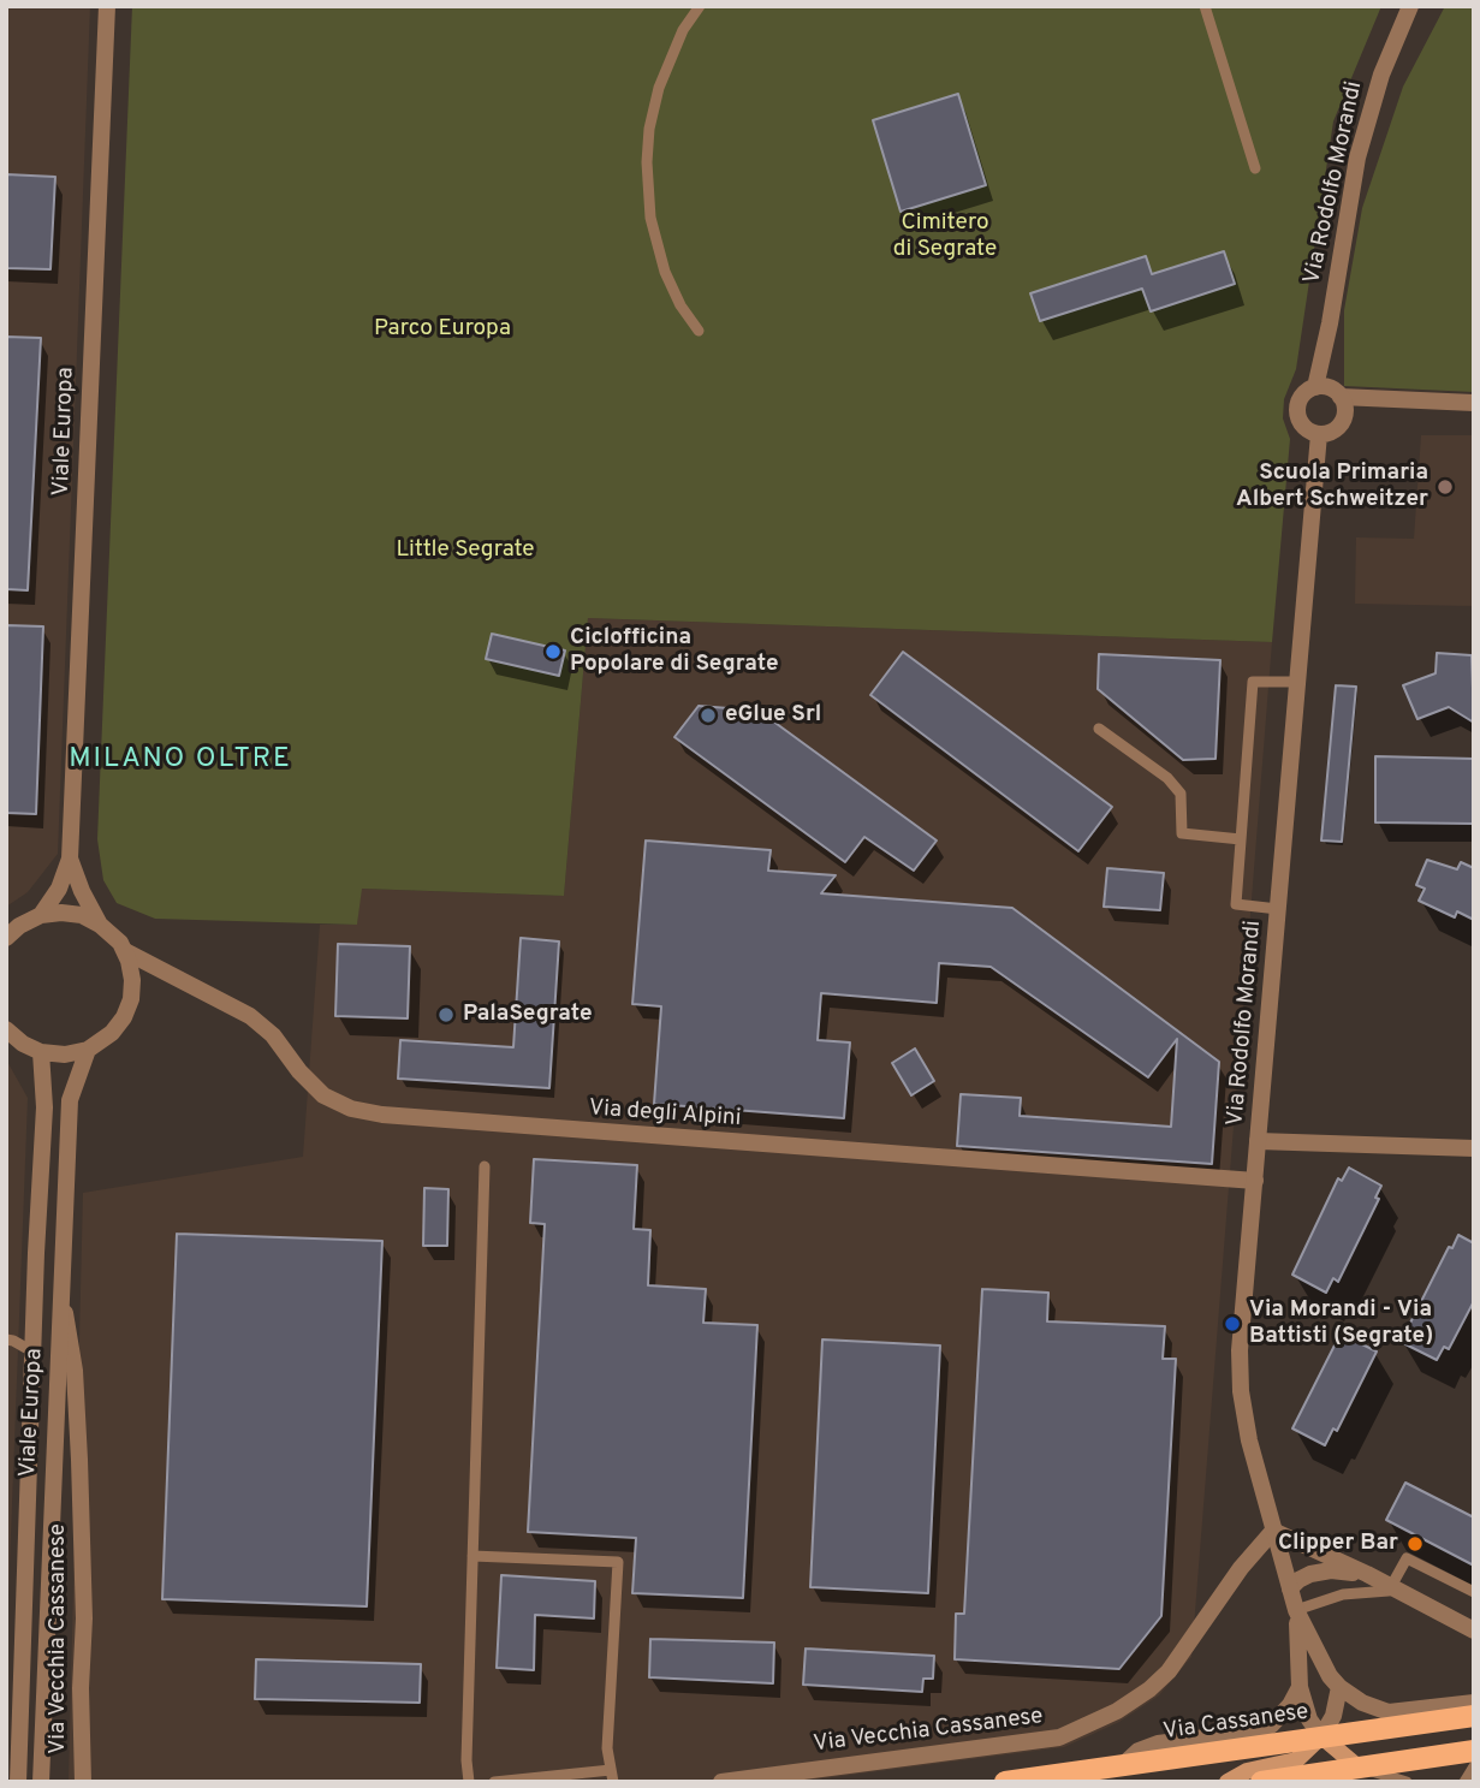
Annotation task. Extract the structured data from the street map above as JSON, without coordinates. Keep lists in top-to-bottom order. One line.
{"streets":{"main road":["Via Cassanese"],"street":["Via Rodolfo Morandi","Viale Europa","Via degli Alpini","Via Vecchia Cassanese"]},"crossings":[["Via Rodolfo Morandi","Via degli Alpini"],["Via Rodolfo Morandi","Via Vecchia Cassanese"],["Via Rodolfo Morandi","Via Cassanese"],["Viale Europa","Via degli Alpini"],["Viale Europa","Via Vecchia Cassanese"]],"districts":["MILANO OLTRE"],"parks":["Cimitero di Segrate","Parco Europa","Little Segrate"],"places":["Scuola Primaria Albert Schweitzer","Ciclofficina Popolare di Segrate","eGlue Srl","PalaSegrate","Via Morandi - Via Battisti (Segrate)","Clipper Bar"]}
